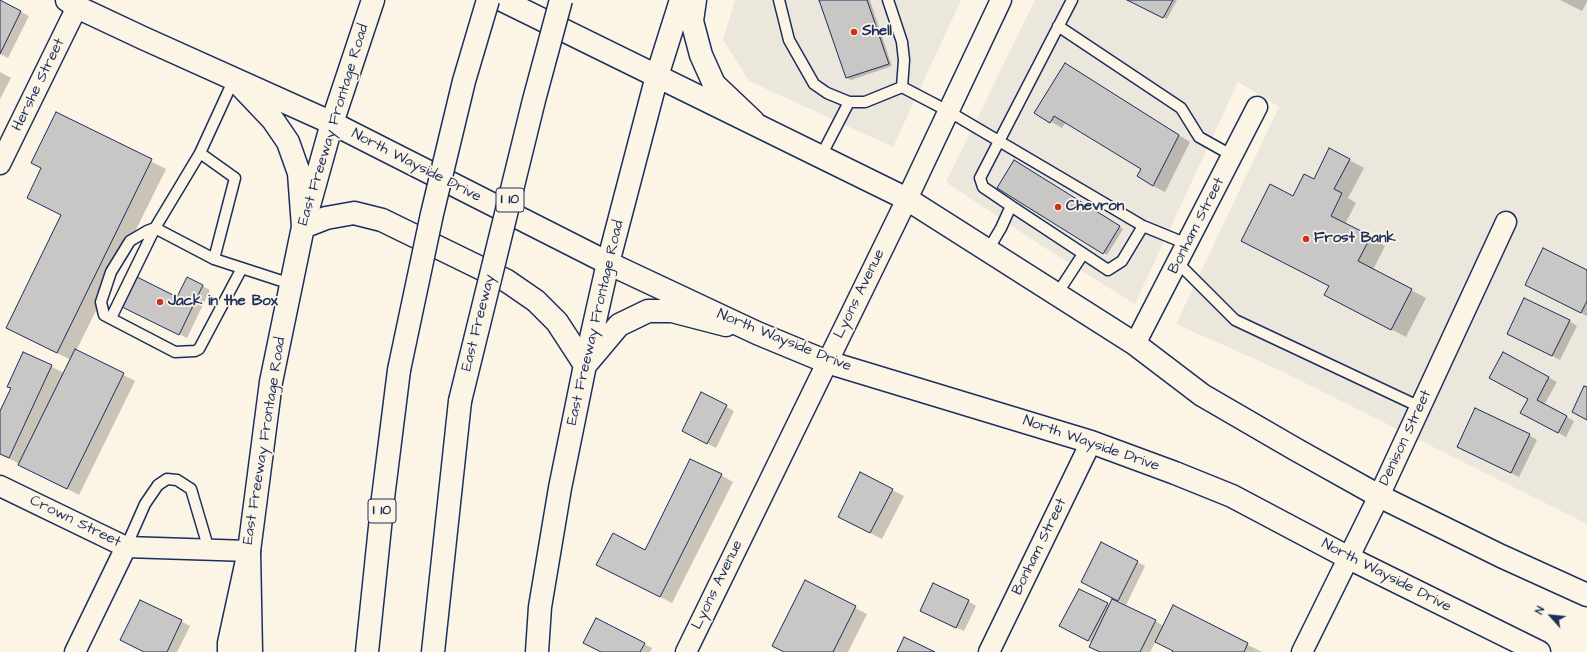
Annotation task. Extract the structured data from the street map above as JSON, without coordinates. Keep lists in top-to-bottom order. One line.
{"streets":{"main road":["East Freeway Frontage Road","North Wayside Drive","I 10","East Freeway"],"street":["Hershe Street","Bonham Street","Lyons Avenue","Denison Street","Crown Street"]},"crossings":[["Hershe Street","North Wayside Drive"],["East Freeway Frontage Road","North Wayside Drive"],["East Freeway Frontage Road","Crown Street"],["North Wayside Drive","Bonham Street"],["North Wayside Drive","Lyons Avenue"],["North Wayside Drive","Denison Street"]],"places":["Shell","Chevron","Frost Bank","Jack in the Box"],"north":"top left"}
